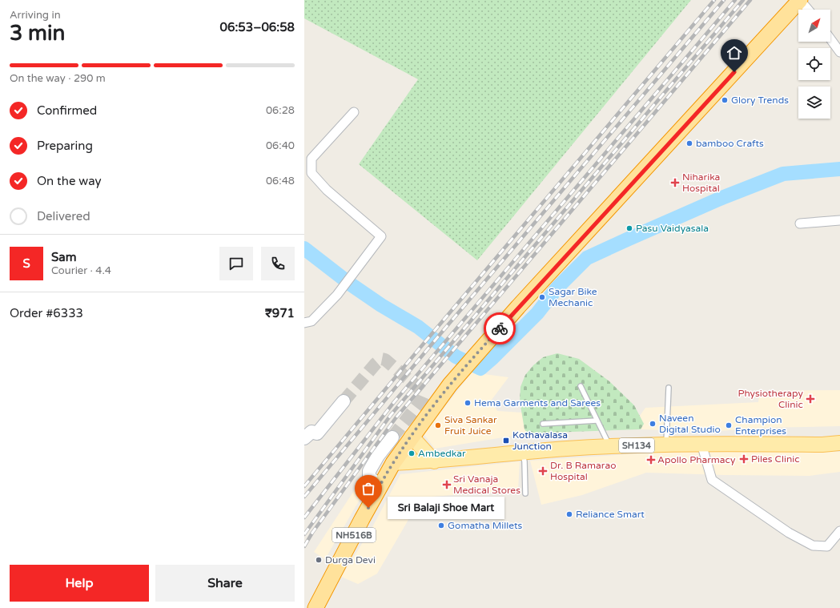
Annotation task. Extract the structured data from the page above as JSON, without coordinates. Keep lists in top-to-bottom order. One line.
{"streets":{"highway":["NH516B"],"main road":["SH134"]},"crossings":[["SH134","NH516B"]],"places":{"other":["Glory Trends","bamboo Crafts","Pasu Vaidyasala","Sagar Bike Mechanic","Hema Garments and Sarees","Naveen Digital Studio","Siva Sankar Fruit Juice","Champion Enterprises","Ambedkar","Sri Balaji Shoe Mart","Reliance Smart","Gomatha Millets","Durga Devi"],"health":["Niharika Hospital","Physiotherapy Clinic","Piles Clinic","Apollo Pharmacy","Dr. B Ramarao Hospital","Sri Vanaja Medical Stores"],"transit":["Kothavalasa Junction"]},"north":"top right","page":{"heading":["3 min","Arriving in","06:53–06:58"],"panel":["Sam","Courier · 4.4","Order #6333","₹971"],"bar":"On the way · 290 m","list":[["Confirmed","06:28"],["Preparing","06:40"],["On the way","06:48"],"Delivered"],"round":"S","bubble":"Sri Balaji Shoe Mart","buttons":["Help","Share"]}}
